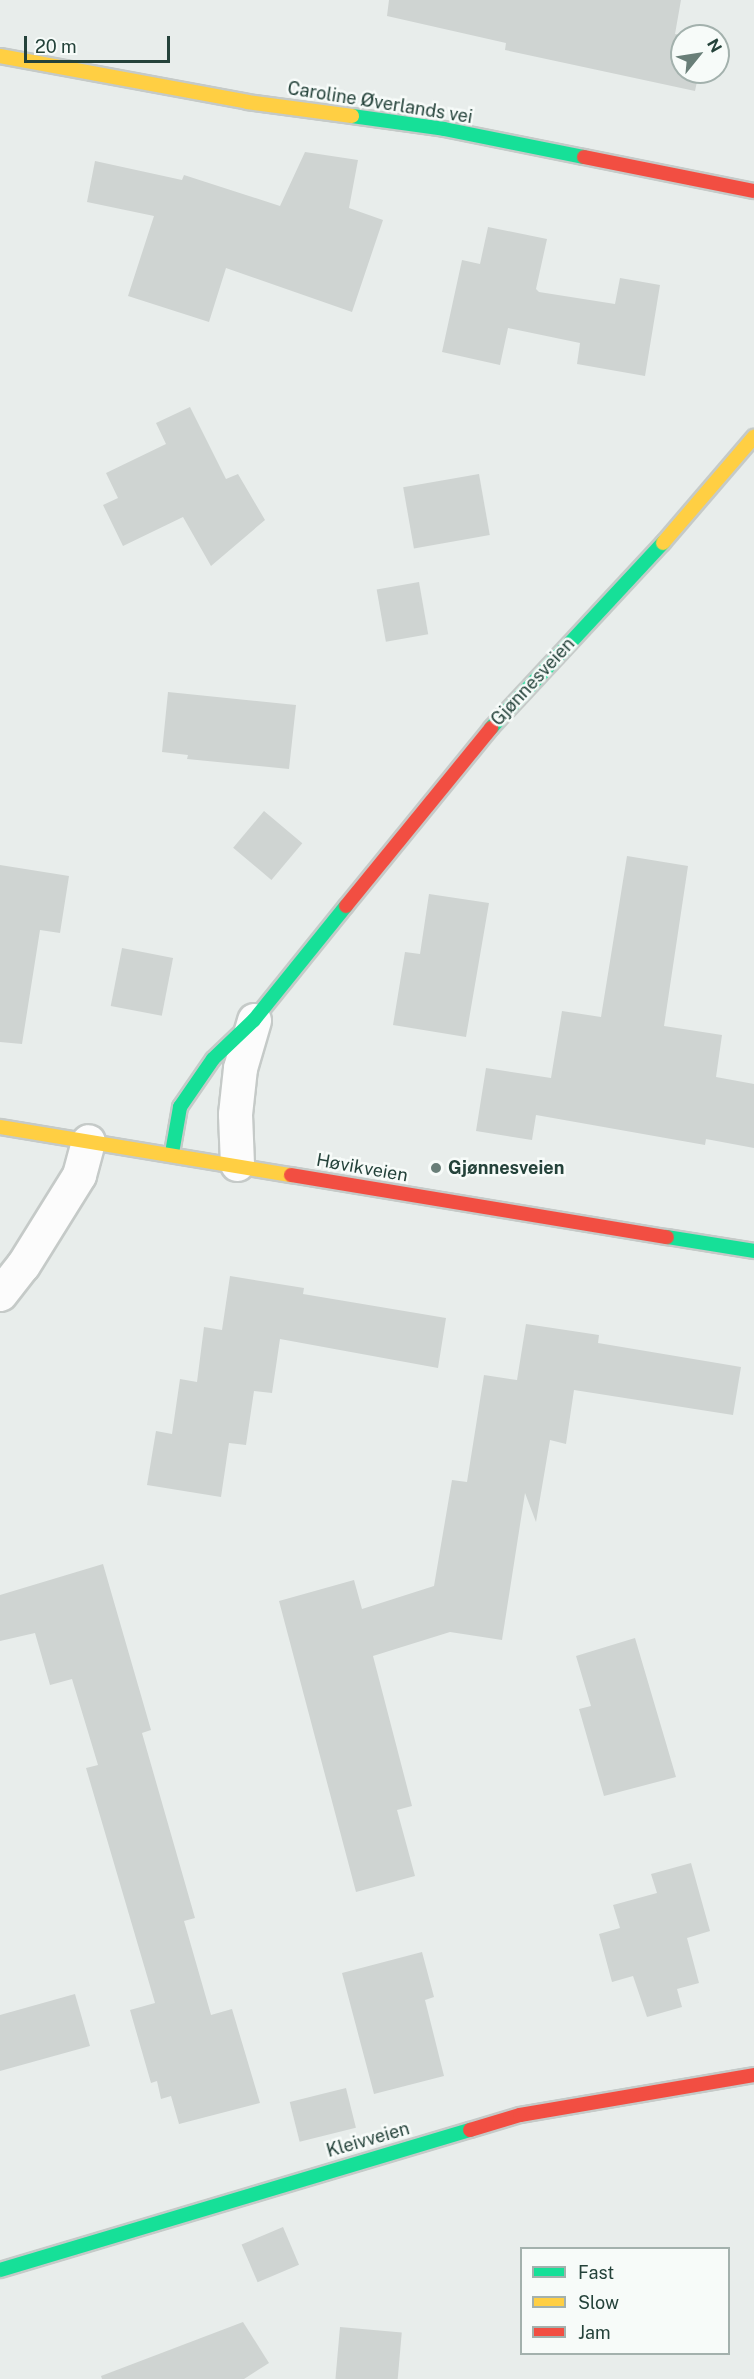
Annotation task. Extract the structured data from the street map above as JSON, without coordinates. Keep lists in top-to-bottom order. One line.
{"streets":{"street":["Caroline Øverlands vei","Gjønnesveien","Høvikveien","Kleivveien"]},"crossings":[["Gjønnesveien","Høvikveien"]],"places":["Gjønnesveien"],"legend":["Fast","Slow","Jam"],"scale_bar":"20 m","north":"top right"}
